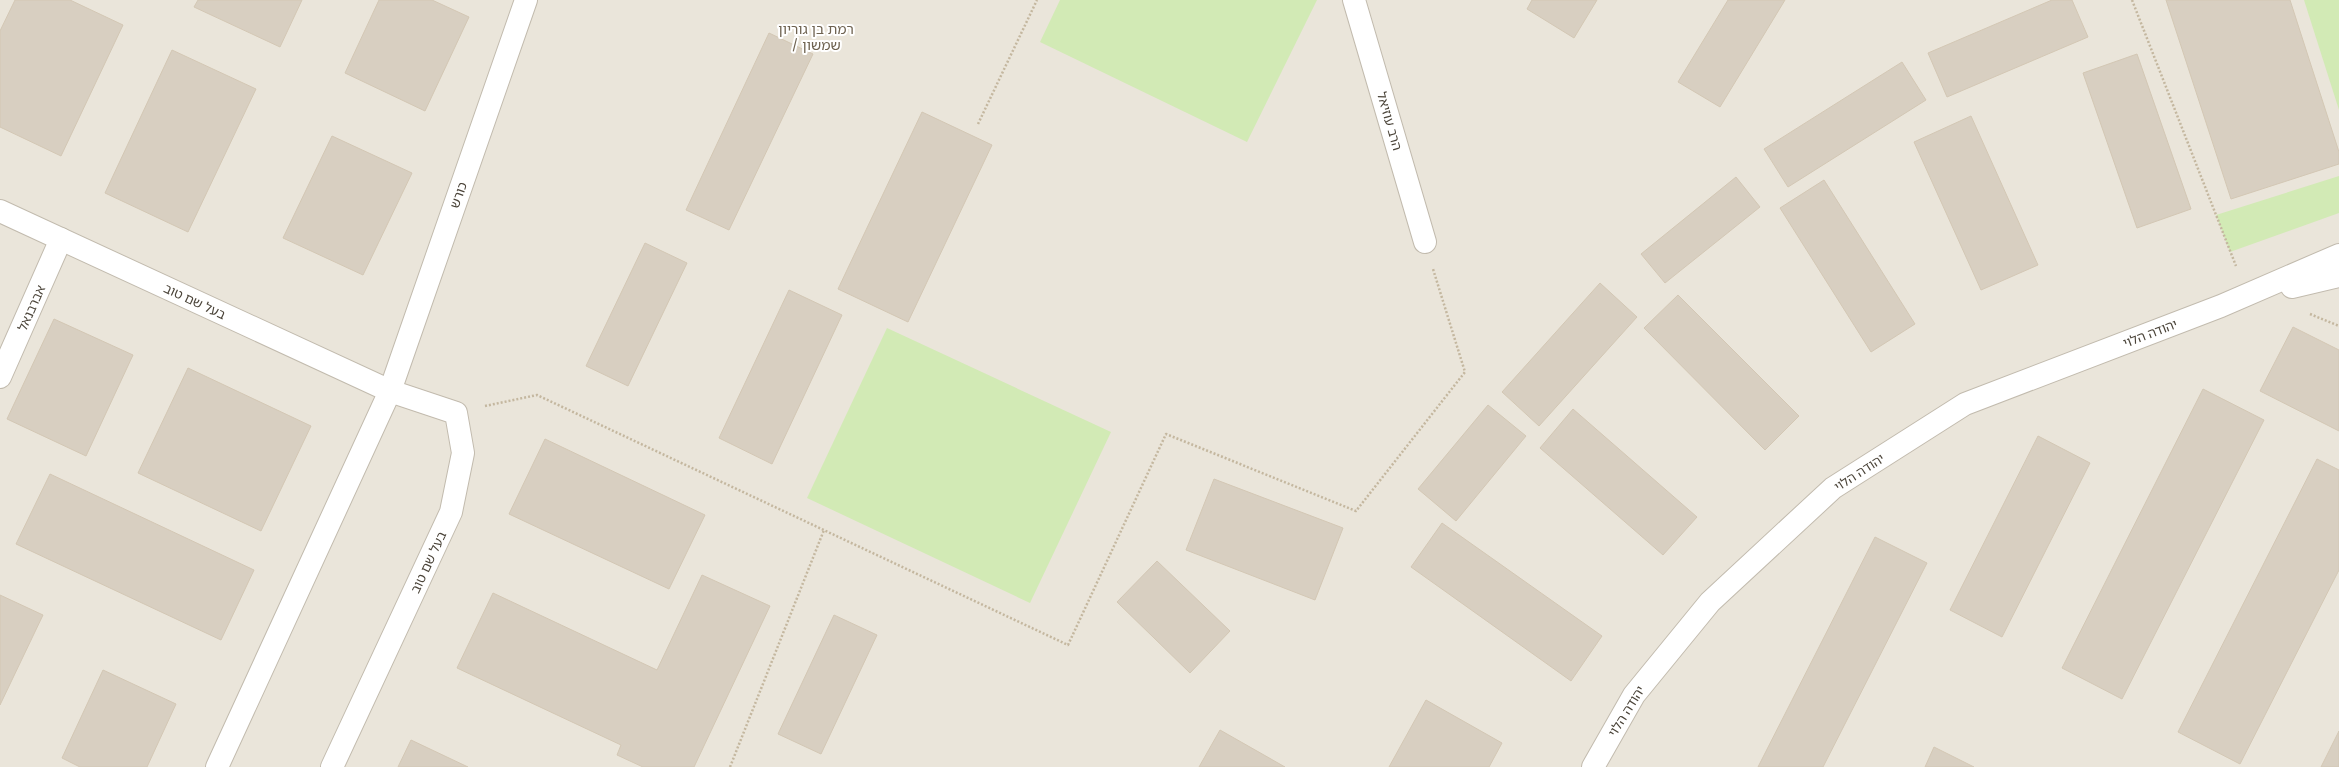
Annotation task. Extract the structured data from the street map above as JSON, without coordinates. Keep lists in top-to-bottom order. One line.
{"streets":{"street":["הרב עוזיאל","כורש","בעל שם טוב","אברבנאל","יהודה הלוי"]},"crossings":[["כורש","בעל שם טוב"],["בעל שם טוב","אברבנאל"]],"districts":["רמת בן גוריון / שמשון"]}
